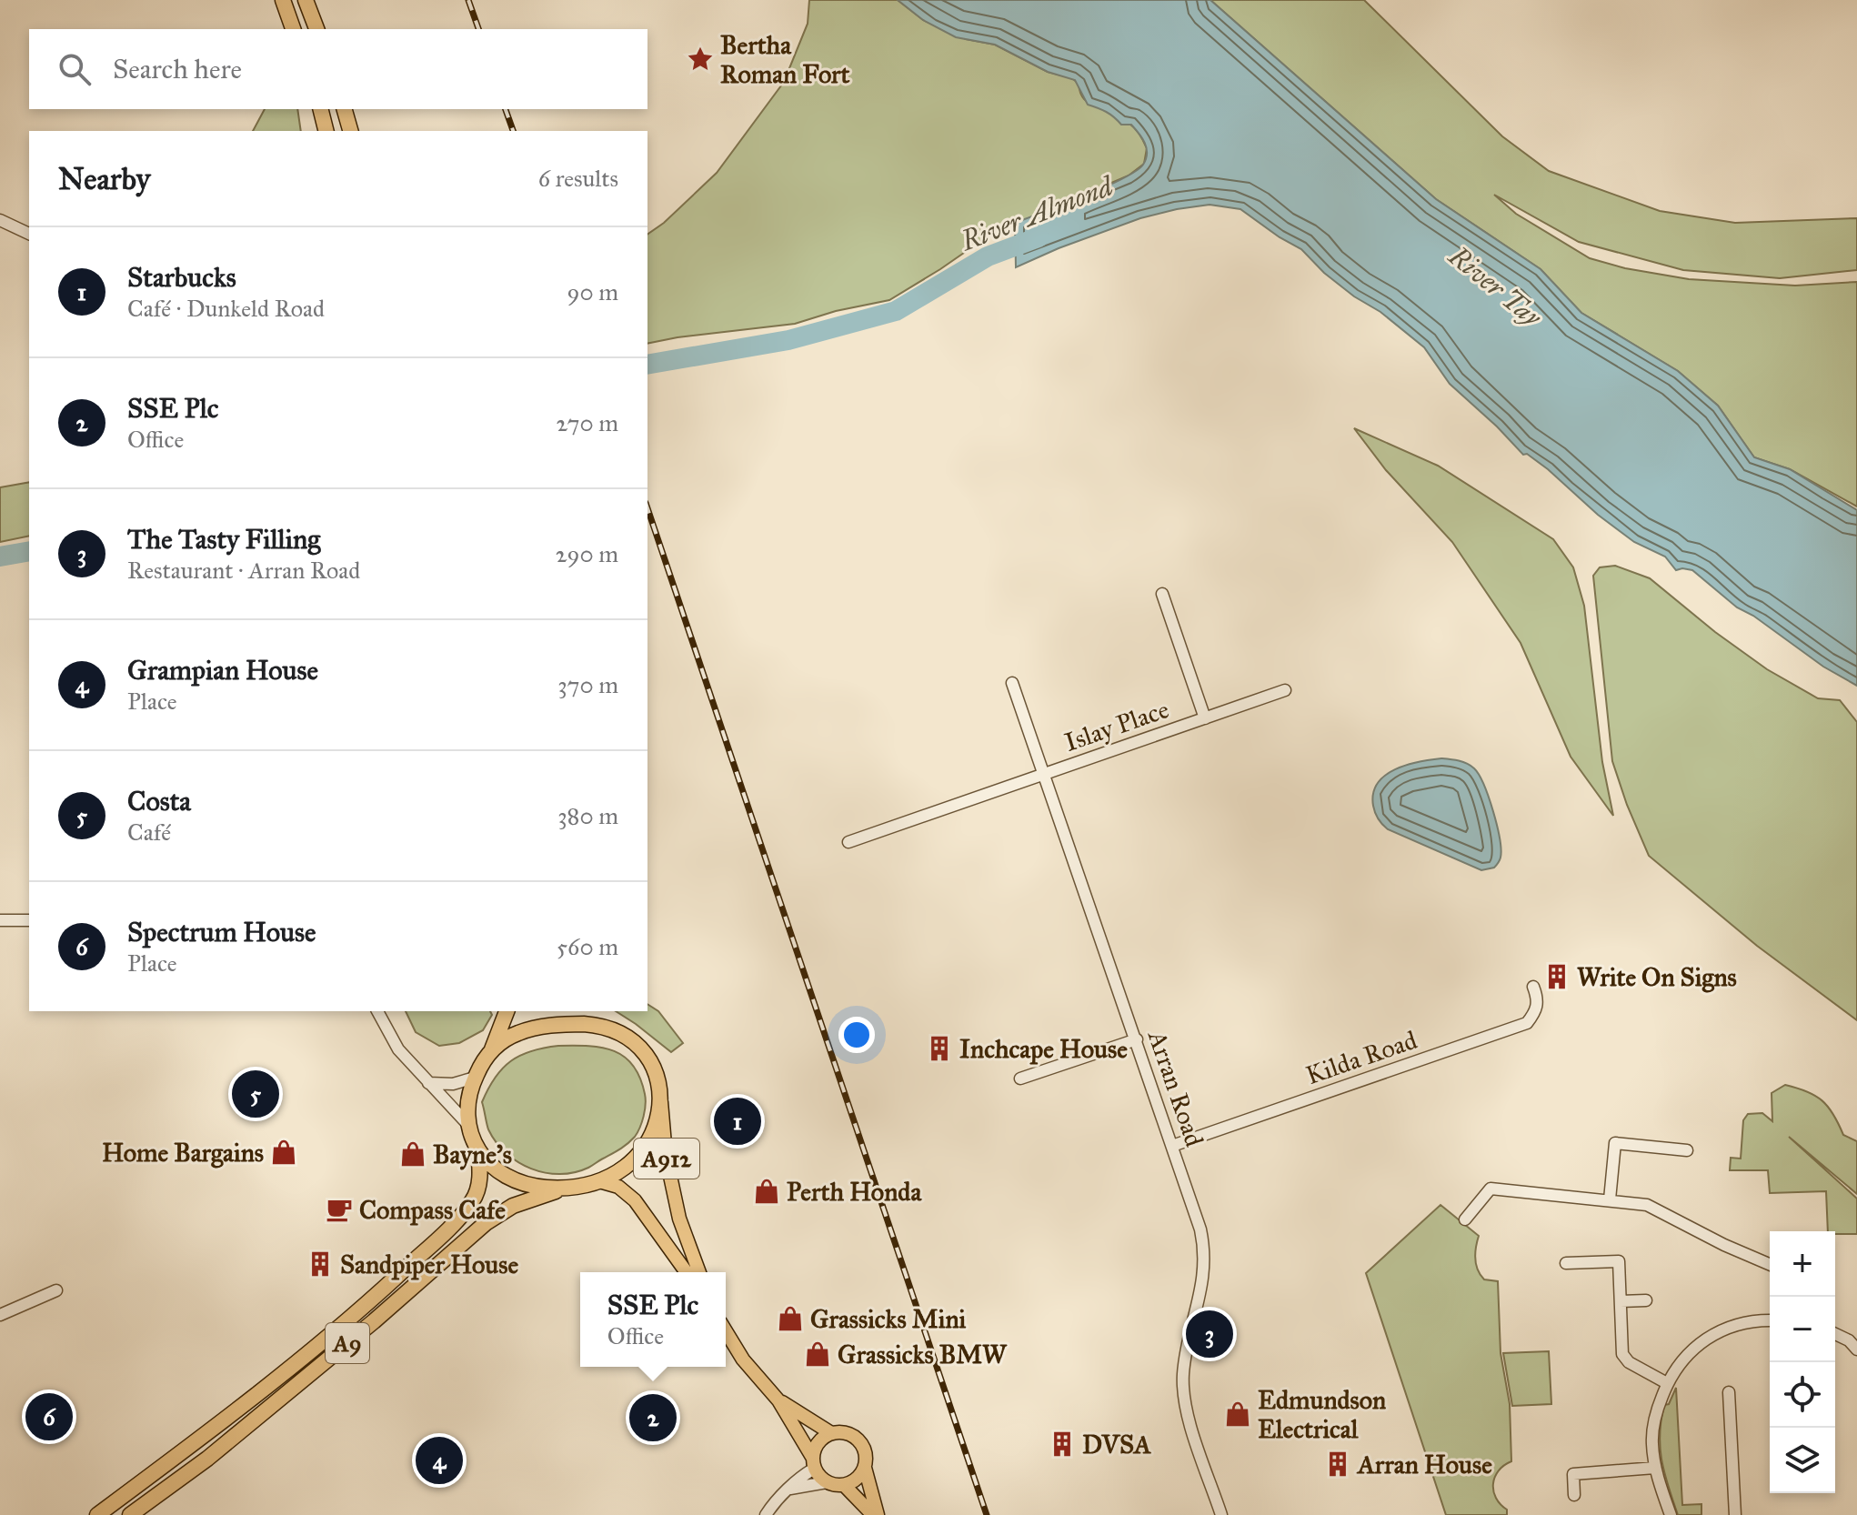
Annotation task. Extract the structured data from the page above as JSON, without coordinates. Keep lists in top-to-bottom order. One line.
{"streets":{"highway":["A9"],"main road":["A912"],"street":["Islay Place","Kilda Road","Arran Road"]},"crossings":[["Islay Place","Arran Road"],["Kilda Road","Arran Road"],["A912","A9"]],"water":["River Almond","River Tay"],"places":{"place":["Bertha Roman Fort"],"building":["Write On Signs","Inchcape House","Sandpiper House","DVSA","Arran House"],"shop":["Home Bargains","Bayne's","Perth Honda","Grassicks Mini","Grassicks BMW","Edmundson Electrical"],"cafe":["Compass Cafe"]},"page":{"search":"Search here","heading":["Nearby","6 results"],"list":[{"mark":"1","name":"Starbucks","note":"Café · Dunkeld Road","value":"90 m"},{"mark":"2","name":"SSE Plc","note":"Office","value":"270 m"},{"mark":"3","name":"The Tasty Filling","note":"Restaurant · Arran Road","value":"290 m"},{"mark":"4","name":"Grampian House","note":"Place","value":"370 m"},{"mark":"5","name":"Costa","note":"Café","value":"380 m"},{"mark":"6","name":"Spectrum House","note":"Place","value":"560 m"}],"pins":["5","1","3","6","2","4"],"map_buttons":["+","−"],"popup":["SSE Plc","Office"]}}
